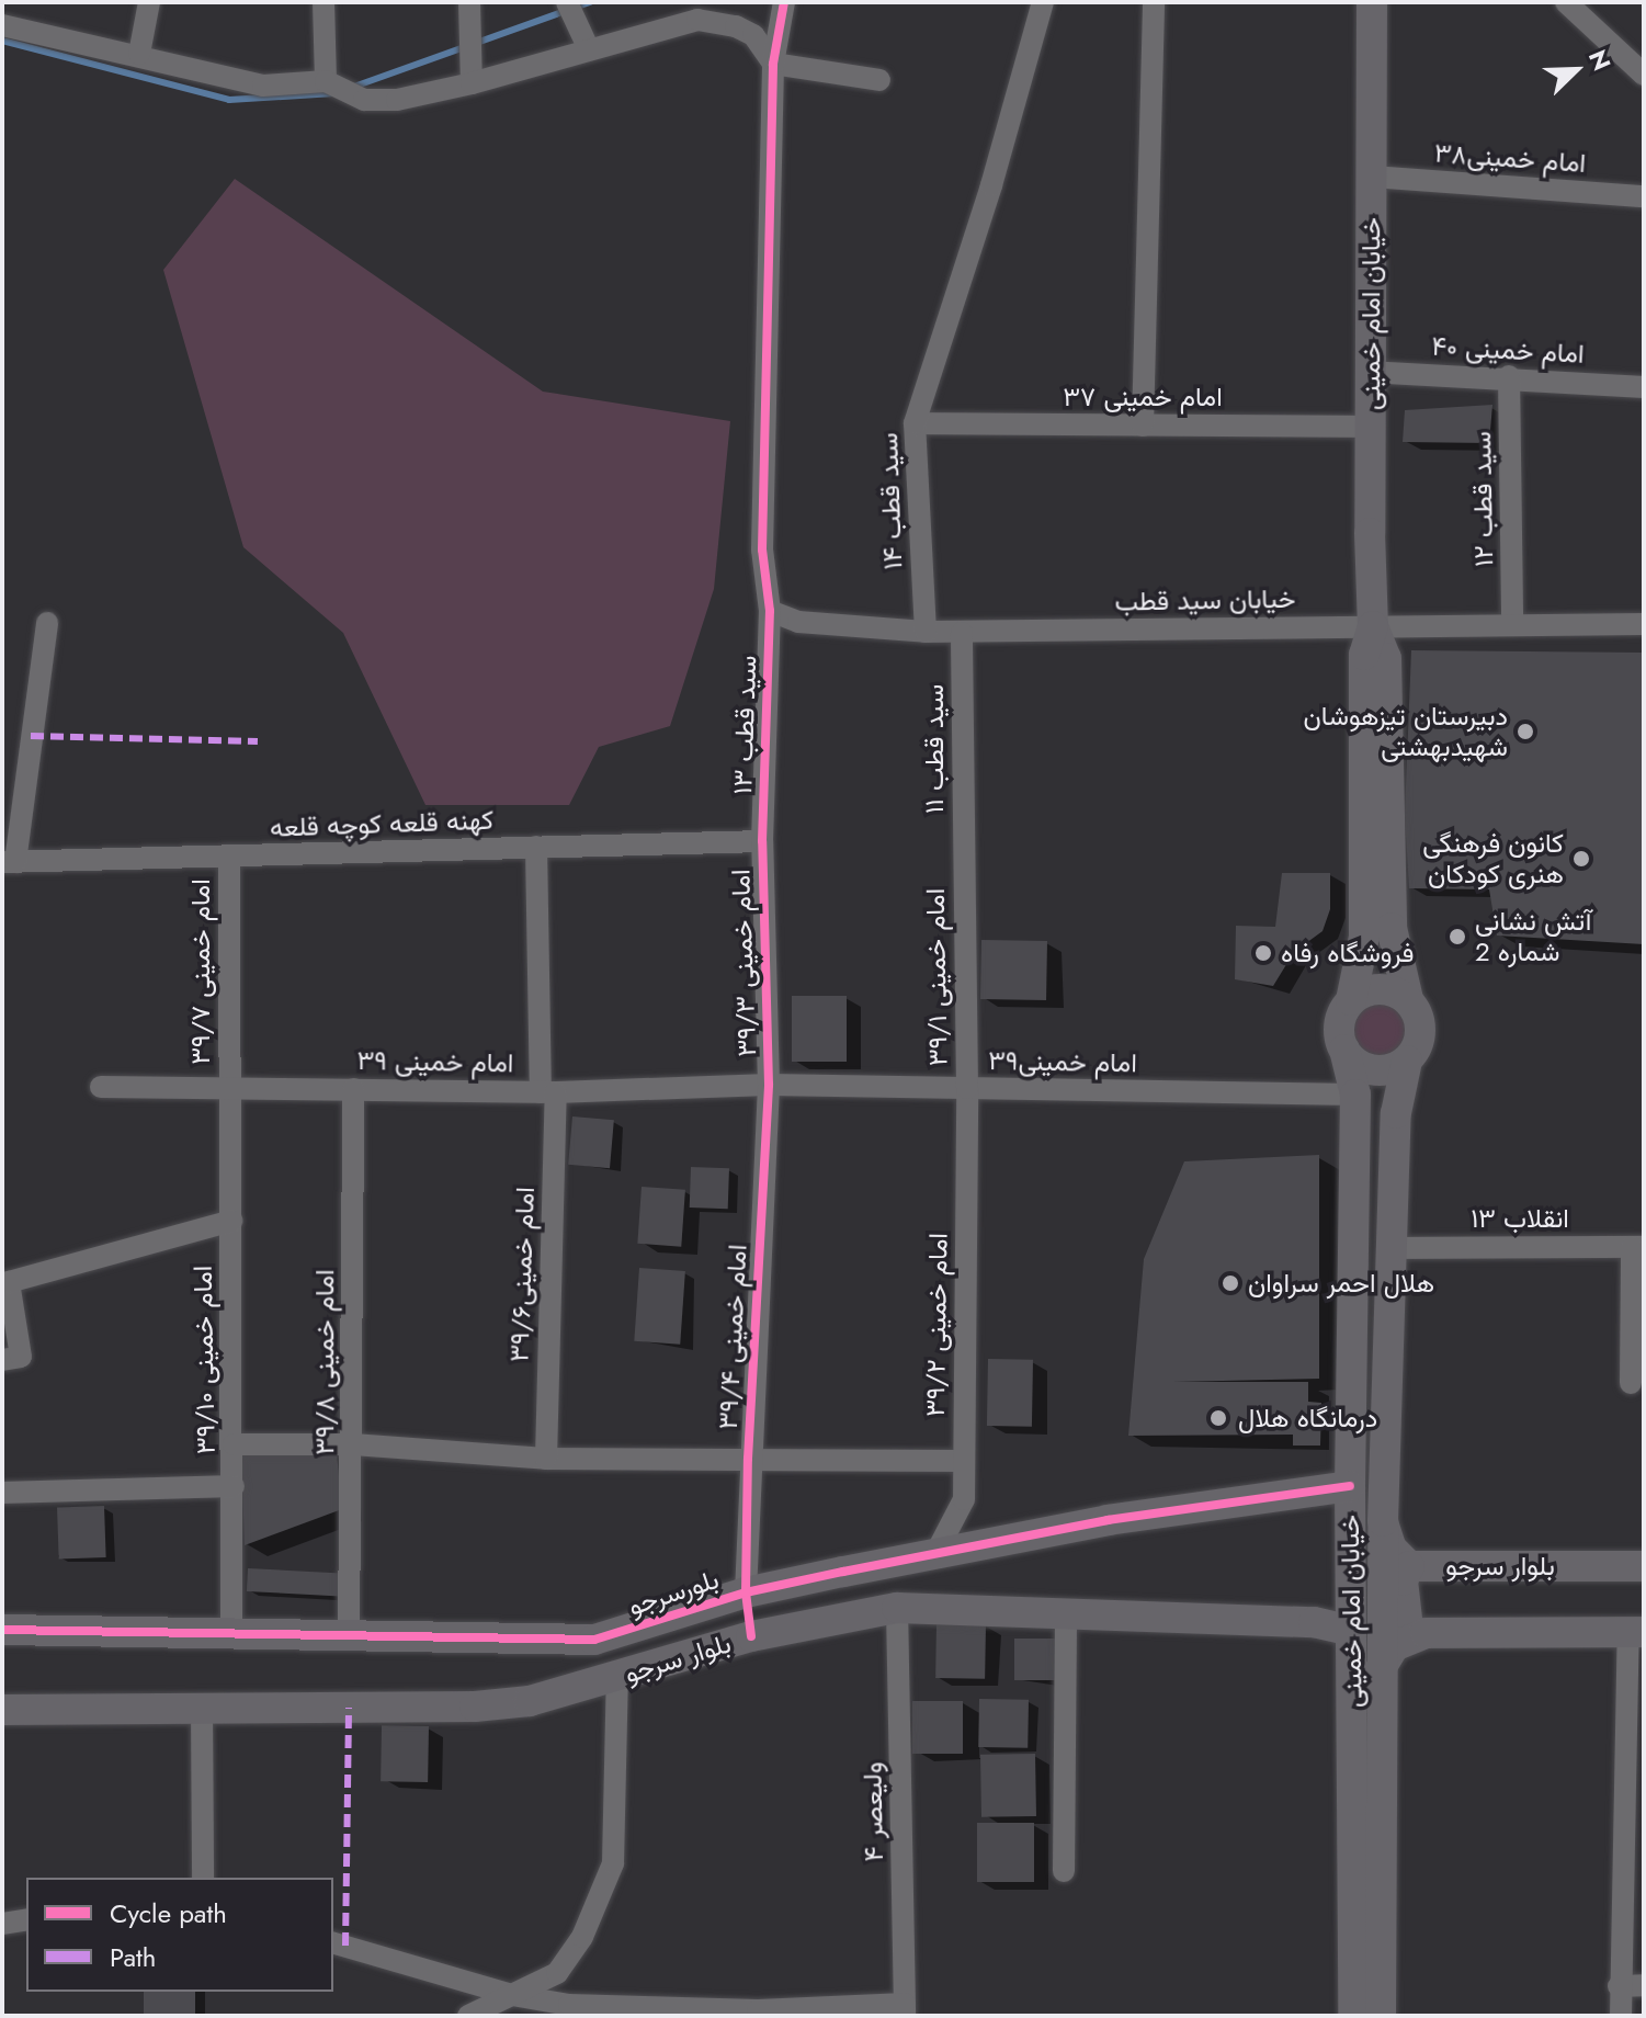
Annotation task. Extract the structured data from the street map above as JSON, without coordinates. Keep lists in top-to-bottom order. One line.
{"streets":{"main road":["خیابان امام خمینی","بلوار سرجو","بلورسرجو"],"street":["امام خمینی۳۸","امام خمینی ۴۰","امام خمینی ۳۷","سید قطب ۱۲","سید قطب ۱۴","خیابان سید قطب","سید قطب ۱۳","سید قطب ۱۱","کهنه قلعه کوچه قلعه","امام خمینی ۳۹/۳","امام خمینی ۳۹/۷","امام خمینی ۳۹/۱","امام خمینی ۳۹","امام خمینی۳۹","انقلاب ۱۳","امام خمینی۳۹/۶","امام خمینی ۳۹/۲","امام خمینی ۳۹/۴","امام خمینی ۳۹/۱۰","امام خمینی ۳۹/۸","ولیعصر ۴"]},"crossings":[["امام خمینی۳۸","خیابان امام خمینی"],["خیابان امام خمینی","امام خمینی ۴۰"],["خیابان امام خمینی","امام خمینی ۳۷"],["خیابان امام خمینی","خیابان سید قطب"],["خیابان امام خمینی","امام خمینی۳۹"],["خیابان امام خمینی","انقلاب ۱۳"],["خیابان امام خمینی","بلوار سرجو"],["خیابان امام خمینی","بلورسرجو"],["امام خمینی ۴۰","سید قطب ۱۲"],["امام خمینی ۳۷","سید قطب ۱۴"],["سید قطب ۱۲","خیابان سید قطب"],["سید قطب ۱۴","خیابان سید قطب"],["خیابان سید قطب","سید قطب ۱۳"],["خیابان سید قطب","سید قطب ۱۱"],["سید قطب ۱۳","کهنه قلعه کوچه قلعه"],["سید قطب ۱۳","امام خمینی ۳۹/۳"],["سید قطب ۱۱","امام خمینی ۳۹/۱"],["کهنه قلعه کوچه قلعه","امام خمینی ۳۹/۳"],["کهنه قلعه کوچه قلعه","امام خمینی ۳۹/۷"],["کهنه قلعه کوچه قلعه","امام خمینی۳۹/۶"],["امام خمینی ۳۹/۳","امام خمینی ۳۹"],["امام خمینی ۳۹/۳","امام خمینی۳۹"],["امام خمینی ۳۹/۳","امام خمینی ۳۹/۴"],["امام خمینی ۳۹/۷","امام خمینی ۳۹"],["امام خمینی ۳۹/۷","امام خمینی ۳۹/۱۰"],["امام خمینی ۳۹/۱","امام خمینی۳۹"],["امام خمینی ۳۹/۱","امام خمینی ۳۹/۲"],["امام خمینی ۳۹","امام خمینی۳۹"],["امام خمینی ۳۹","امام خمینی۳۹/۶"],["امام خمینی ۳۹","امام خمینی ۳۹/۴"],["امام خمینی ۳۹","امام خمینی ۳۹/۱۰"],["امام خمینی ۳۹","امام خمینی ۳۹/۸"],["امام خمینی۳۹","امام خمینی ۳۹/۲"],["امام خمینی۳۹","امام خمینی ۳۹/۴"],["امام خمینی ۳۹/۲","بلورسرجو"],["امام خمینی ۳۹/۴","بلورسرجو"],["امام خمینی ۳۹/۱۰","بلورسرجو"],["امام خمینی ۳۹/۸","بلورسرجو"],["بلوار سرجو","ولیعصر ۴"]],"places":["دبیرستان تیزهوشان شهیدبهشتی","کانون فرهنگی هنری کودکان","آتش نشانی شماره 2","فروشگاه رفاه","هلال احمر سراوان","درمانگاه هلال"],"legend":["Cycle path","Path"],"north":"top right"}
